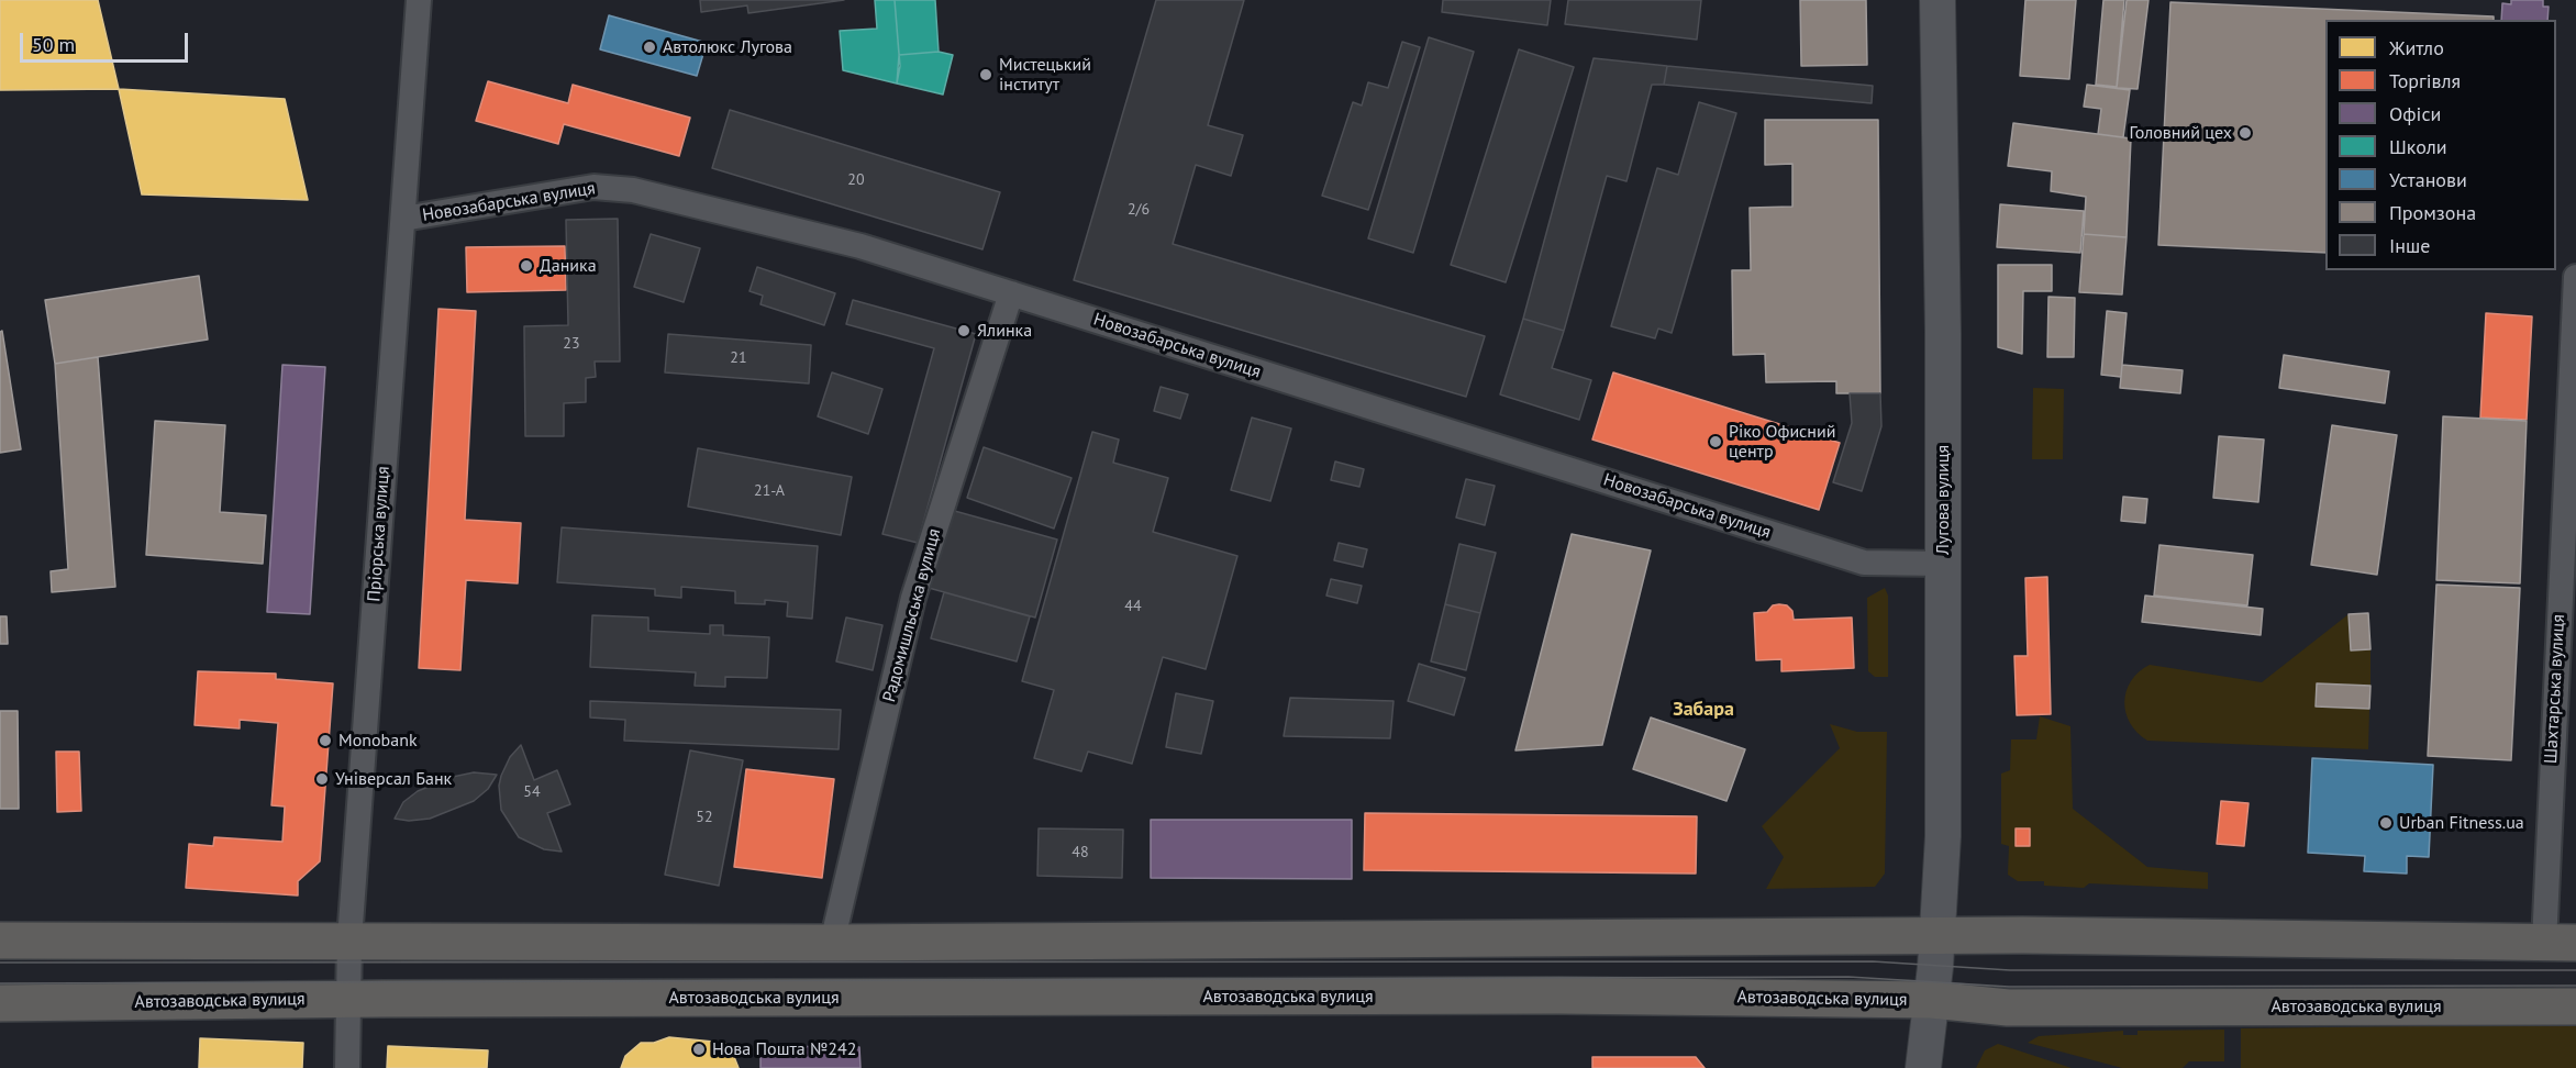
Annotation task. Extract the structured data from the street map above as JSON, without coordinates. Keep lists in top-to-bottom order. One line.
{"streets":{"main road":["Лугова вулиця","Автозаводська вулиця"],"street":["Новозабарська вулиця","Пріорська вулиця","Радомишльська вулиця","Шахтарська вулиця"]},"crossings":[["Новозабарська вулиця","Лугова вулиця"],["Новозабарська вулиця","Пріорська вулиця"],["Новозабарська вулиця","Радомишльська вулиця"],["Лугова вулиця","Автозаводська вулиця"],["Пріорська вулиця","Автозаводська вулиця"]],"districts":["Забара"],"places":["Автолюкс Лугова","Мистецький інститут","Головний цех","Даника","Ялинка","Ріко Офисний центр","Monobank","Універсал Банк","Urban Fitness.ua","Нова Пошта №242"],"house_numbers":["20","2/6","23","21","21-А","44","54","52","48"],"legend":["Житло","Торгівля","Офіси","Школи","Установи","Промзона","Інше"],"scale_bar":"50 m"}
